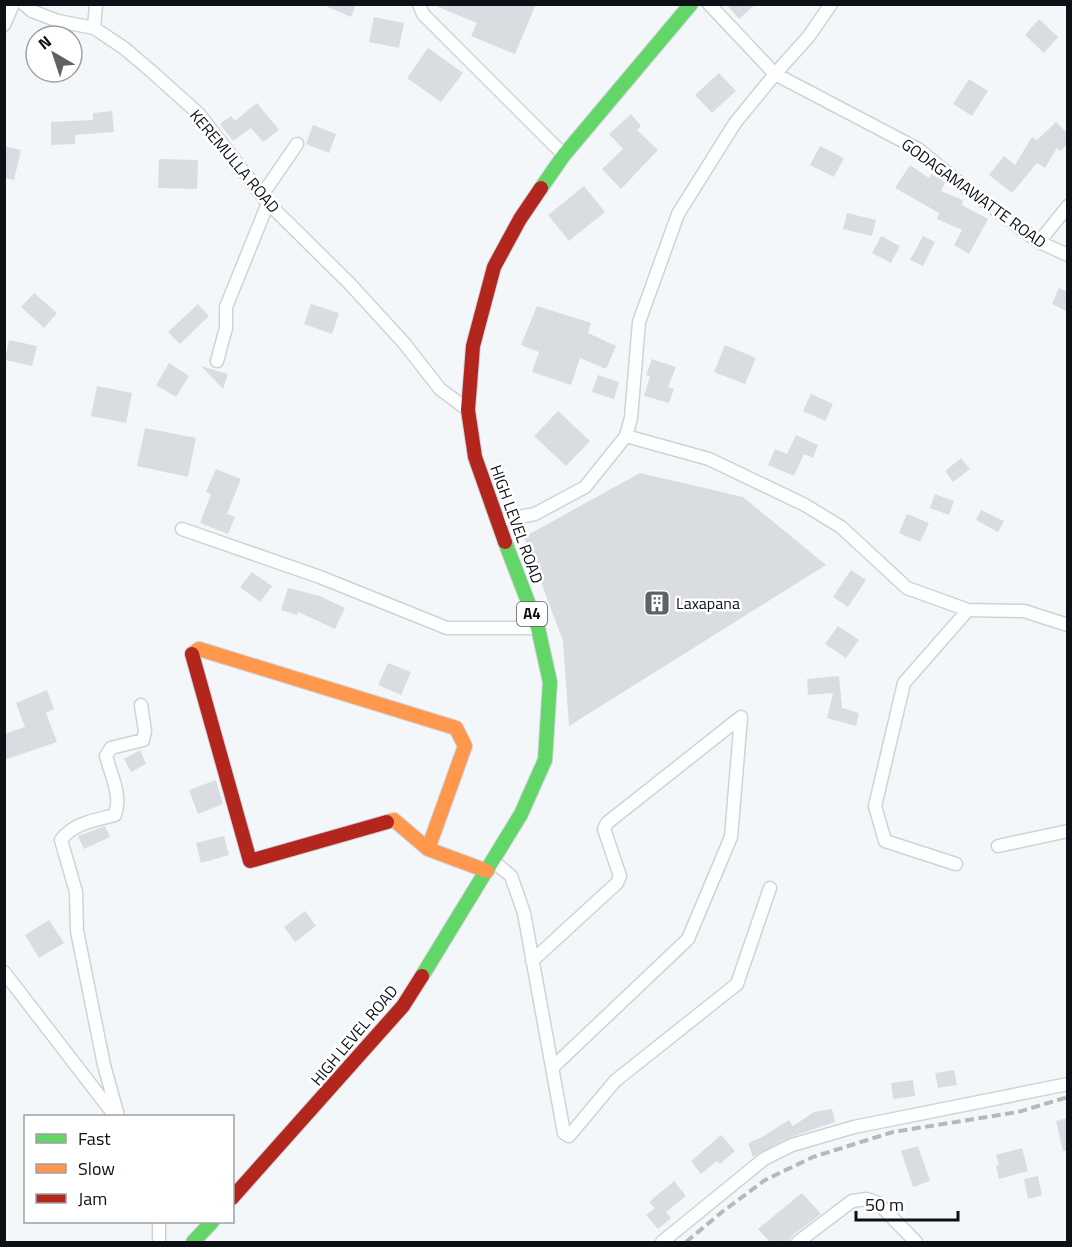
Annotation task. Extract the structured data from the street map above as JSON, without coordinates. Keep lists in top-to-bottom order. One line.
{"streets":{"main road":["HIGH LEVEL ROAD","A4"],"street":["KEREMULLA ROAD","GODAGAMAWATTE ROAD"]},"crossings":[["KEREMULLA ROAD","HIGH LEVEL ROAD"]],"places":{"building":["Laxapana"]},"legend":["Fast","Slow","Jam"],"scale_bar":"50 m","north":"top left"}
